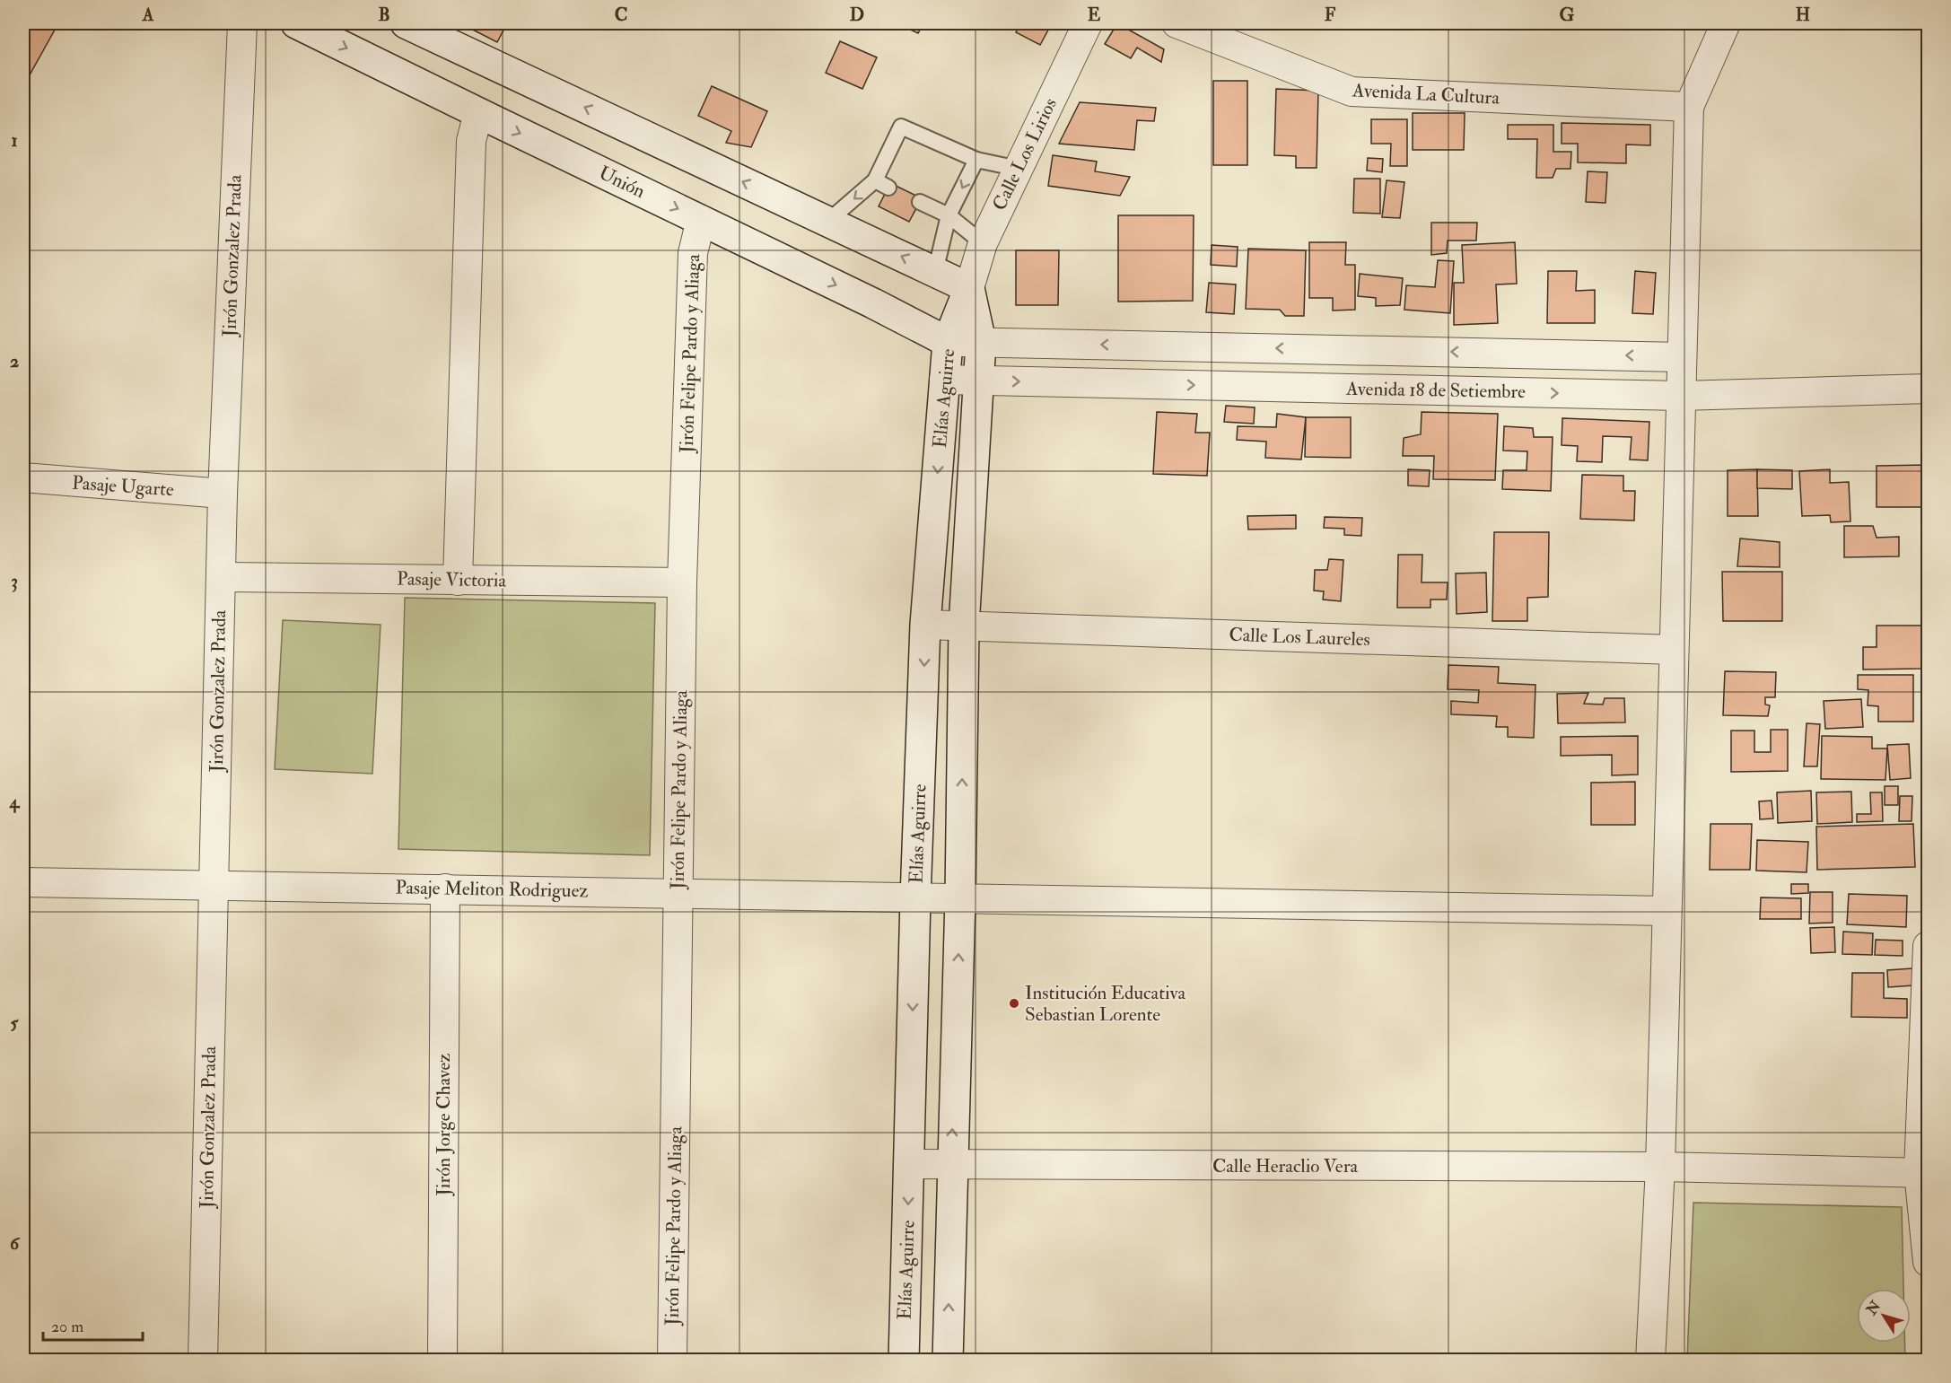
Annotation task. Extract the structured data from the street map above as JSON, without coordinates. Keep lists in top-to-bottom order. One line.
{"streets":{"street":["Avenida La Cultura","Calle Los Lirios","Unión","Jirón Gonzalez Prada","Jirón Felipe Pardo y Aliaga","Avenida 18 de Setiembre","Elías Aguirre","Pasaje Ugarte","Pasaje Victoria","Calle Los Laureles","Pasaje Meliton Rodriguez","Jirón Jorge Chavez","Calle Heraclio Vera"]},"crossings":[["Calle Los Lirios","Elías Aguirre"],["Unión","Jirón Felipe Pardo y Aliaga"],["Unión","Avenida 18 de Setiembre"],["Unión","Elías Aguirre"],["Jirón Gonzalez Prada","Pasaje Ugarte"],["Jirón Gonzalez Prada","Pasaje Victoria"],["Jirón Gonzalez Prada","Pasaje Meliton Rodriguez"],["Jirón Felipe Pardo y Aliaga","Pasaje Victoria"],["Jirón Felipe Pardo y Aliaga","Pasaje Meliton Rodriguez"],["Avenida 18 de Setiembre","Elías Aguirre"],["Elías Aguirre","Calle Los Laureles"],["Elías Aguirre","Pasaje Meliton Rodriguez"],["Elías Aguirre","Calle Heraclio Vera"],["Pasaje Meliton Rodriguez","Jirón Jorge Chavez"]],"places":["Institución Educativa Sebastian Lorente"],"scale_bar":"20 m","north":"top left","grid":{"columns":["A","B","C","D","E","F","G","H"],"rows":["1","2","3","4","5","6"]}}
